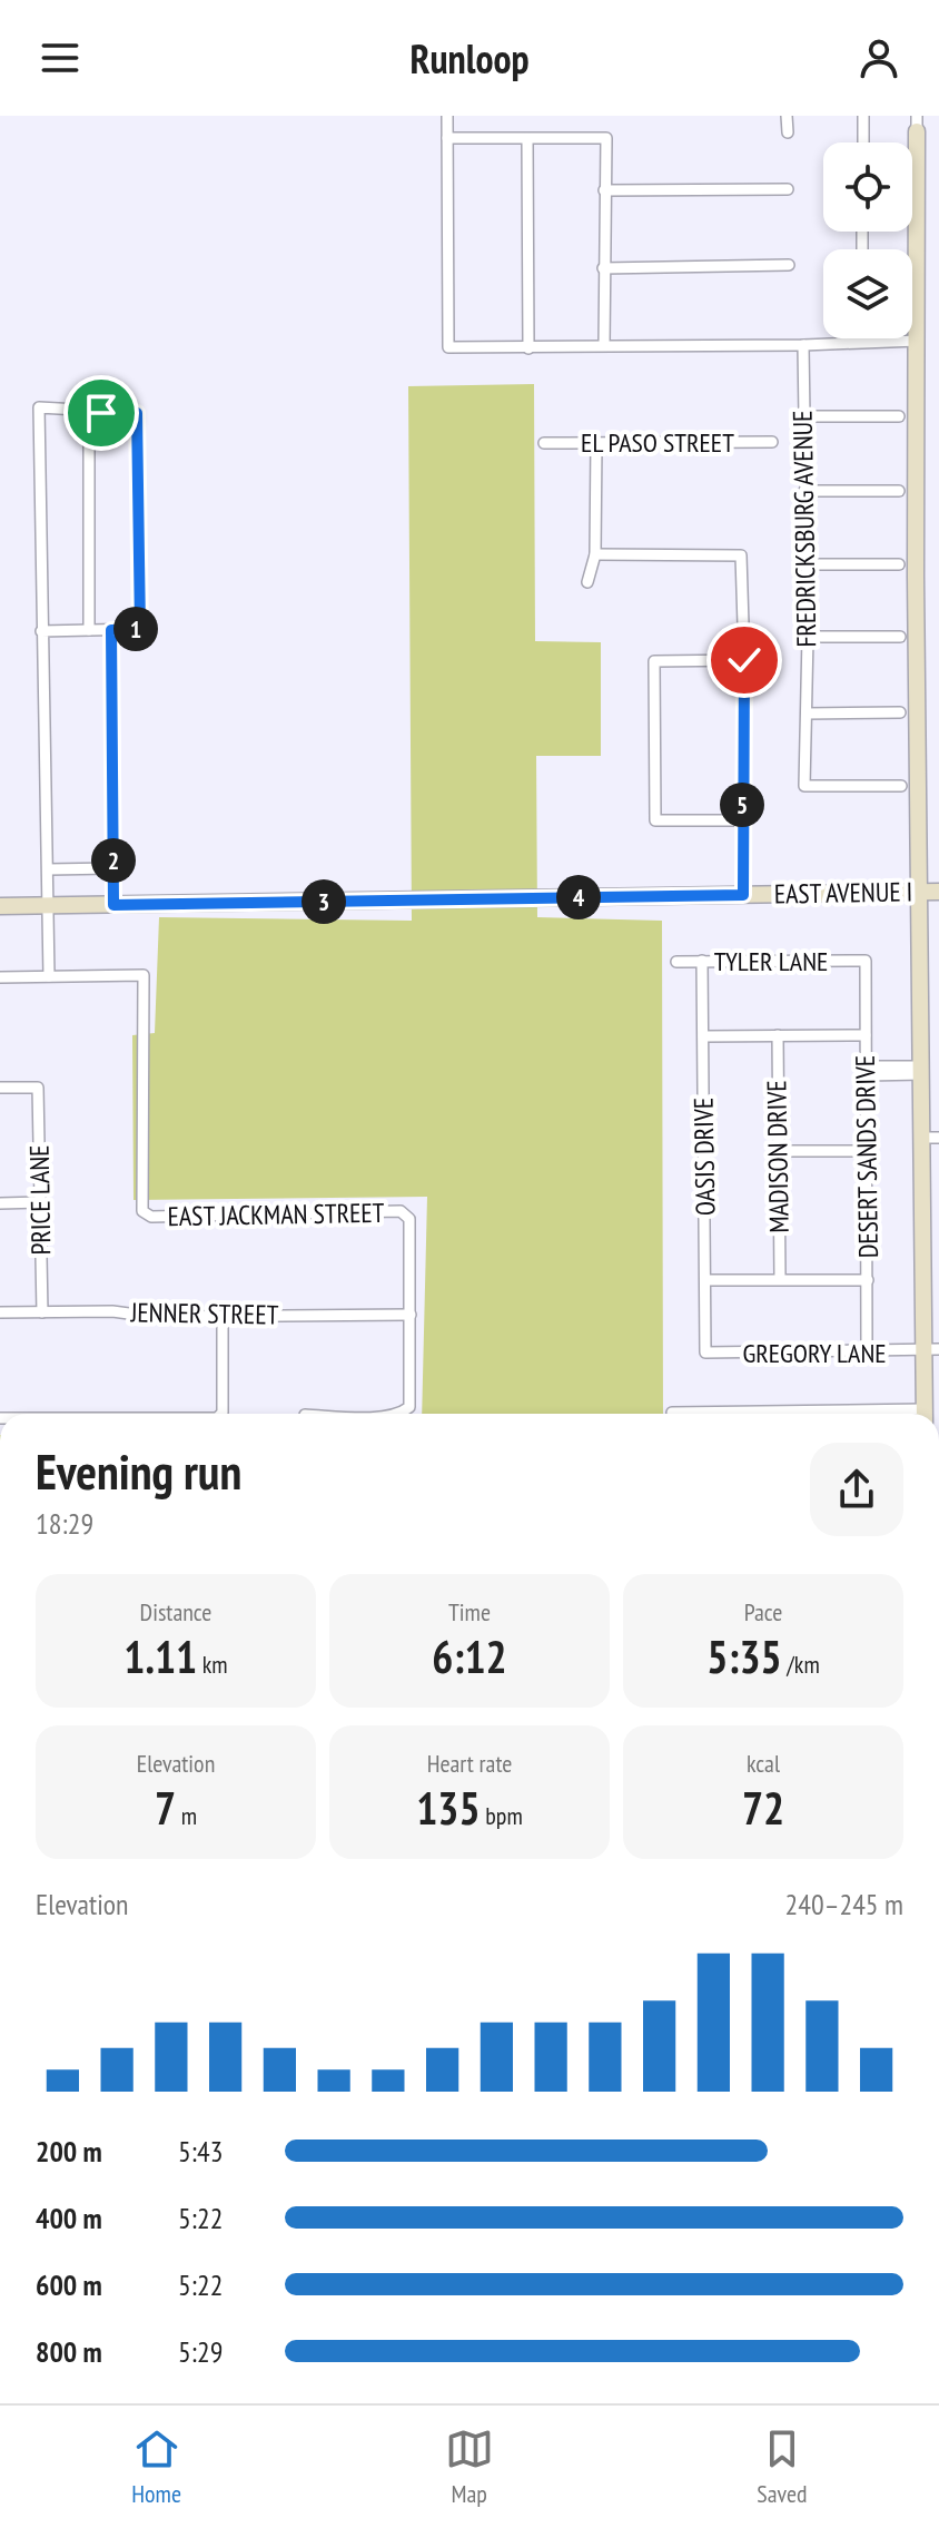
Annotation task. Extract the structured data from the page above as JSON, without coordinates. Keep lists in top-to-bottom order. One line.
{"streets":{"street":["EL PASO STREET","FREDRICKSBURG AVENUE","EAST AVENUE I","TYLER LANE","OASIS DRIVE","MADISON DRIVE","DESERT SANDS DRIVE","PRICE LANE","EAST JACKMAN STREET","JENNER STREET","GREGORY LANE"]},"crossings":[["TYLER LANE","OASIS DRIVE"],["TYLER LANE","DESERT SANDS DRIVE"],["OASIS DRIVE","GREGORY LANE"],["DESERT SANDS DRIVE","GREGORY LANE"],["PRICE LANE","JENNER STREET"],["EAST JACKMAN STREET","JENNER STREET"]],"page":{"header":"Runloop","pins":["1","5","2","4","3"],"heading":["Evening run","18:29"],"stats":[["Distance","1.11 km"],["Time","6:12"],["Pace","5:35 /km"],["Elevation","7 m"],["Heart rate","135 bpm"],["kcal","72"]],"chart":["Elevation","240–245 m"],"list":[{"name":"200 m","note":"5:43"},{"name":"400 m","note":"5:22"},{"name":"600 m","note":"5:22"},{"name":"800 m","note":"5:29"}],"tabs":["Home","Map","Saved"]}}
